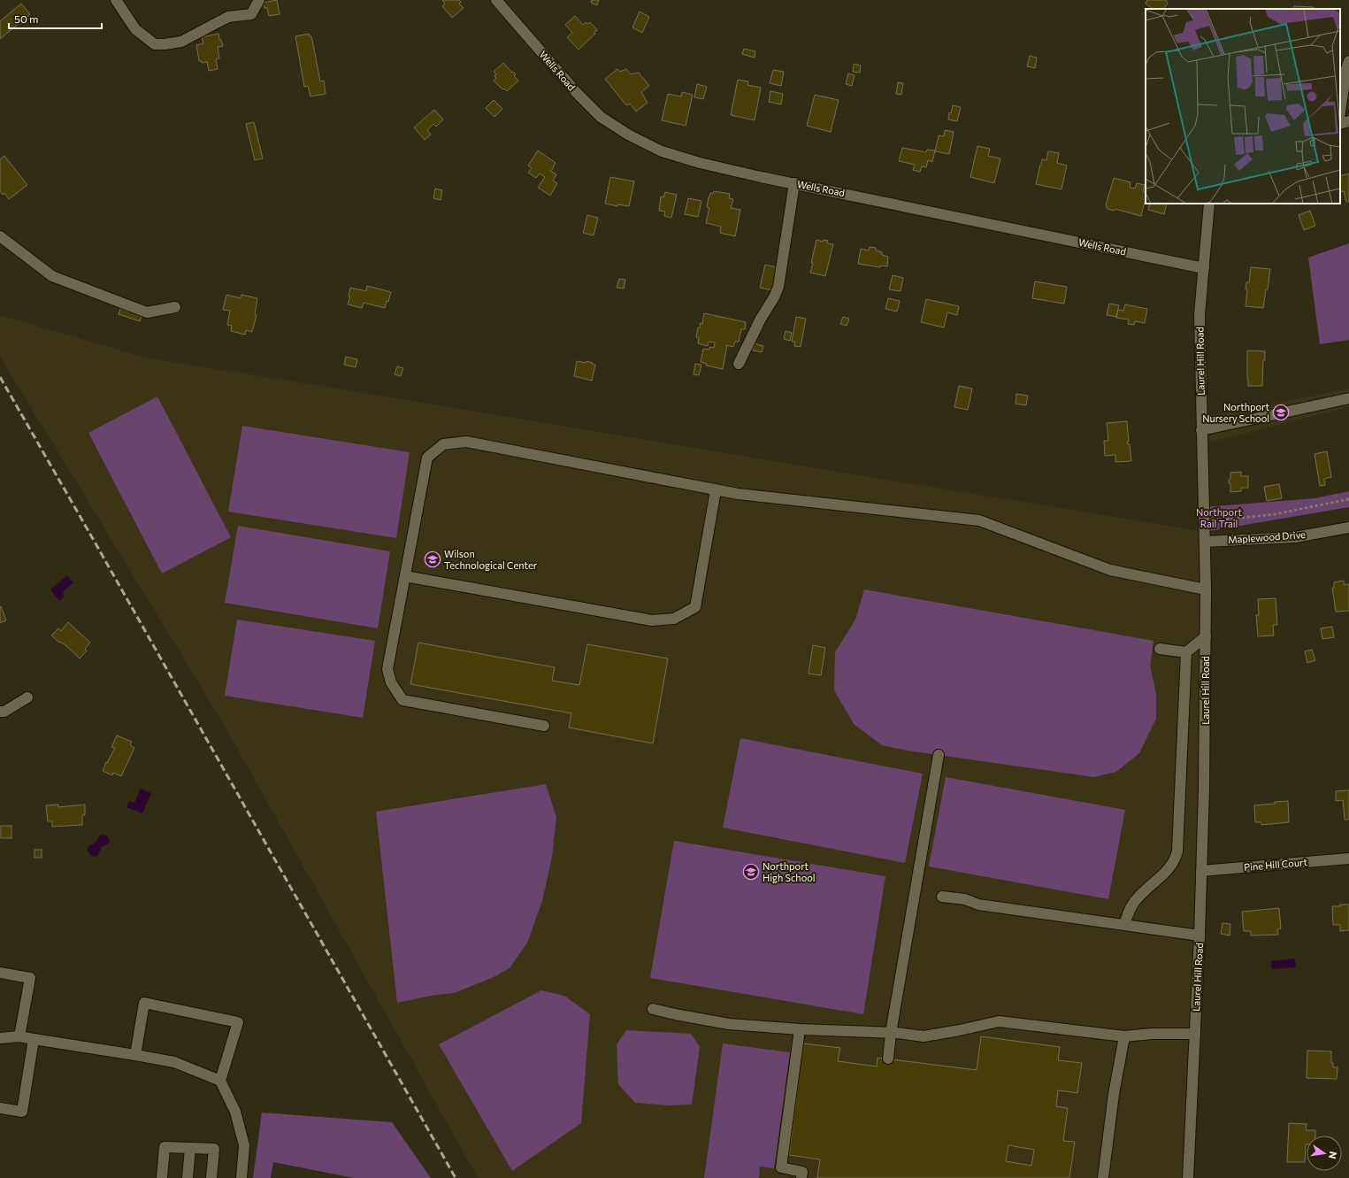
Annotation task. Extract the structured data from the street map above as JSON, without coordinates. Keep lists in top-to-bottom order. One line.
{"streets":{"street":["Wells Road","Laurel Hill Road","Maplewood Drive","Pine Hill Court"]},"crossings":[["Wells Road","Laurel Hill Road"],["Laurel Hill Road","Maplewood Drive"],["Laurel Hill Road","Pine Hill Court"]],"parks":["Northport Rail Trail"],"places":{"school or university":["Northport Nursery School","Wilson Technological Center","Northport High School"]},"scale_bar":"50 m","north":"right"}
